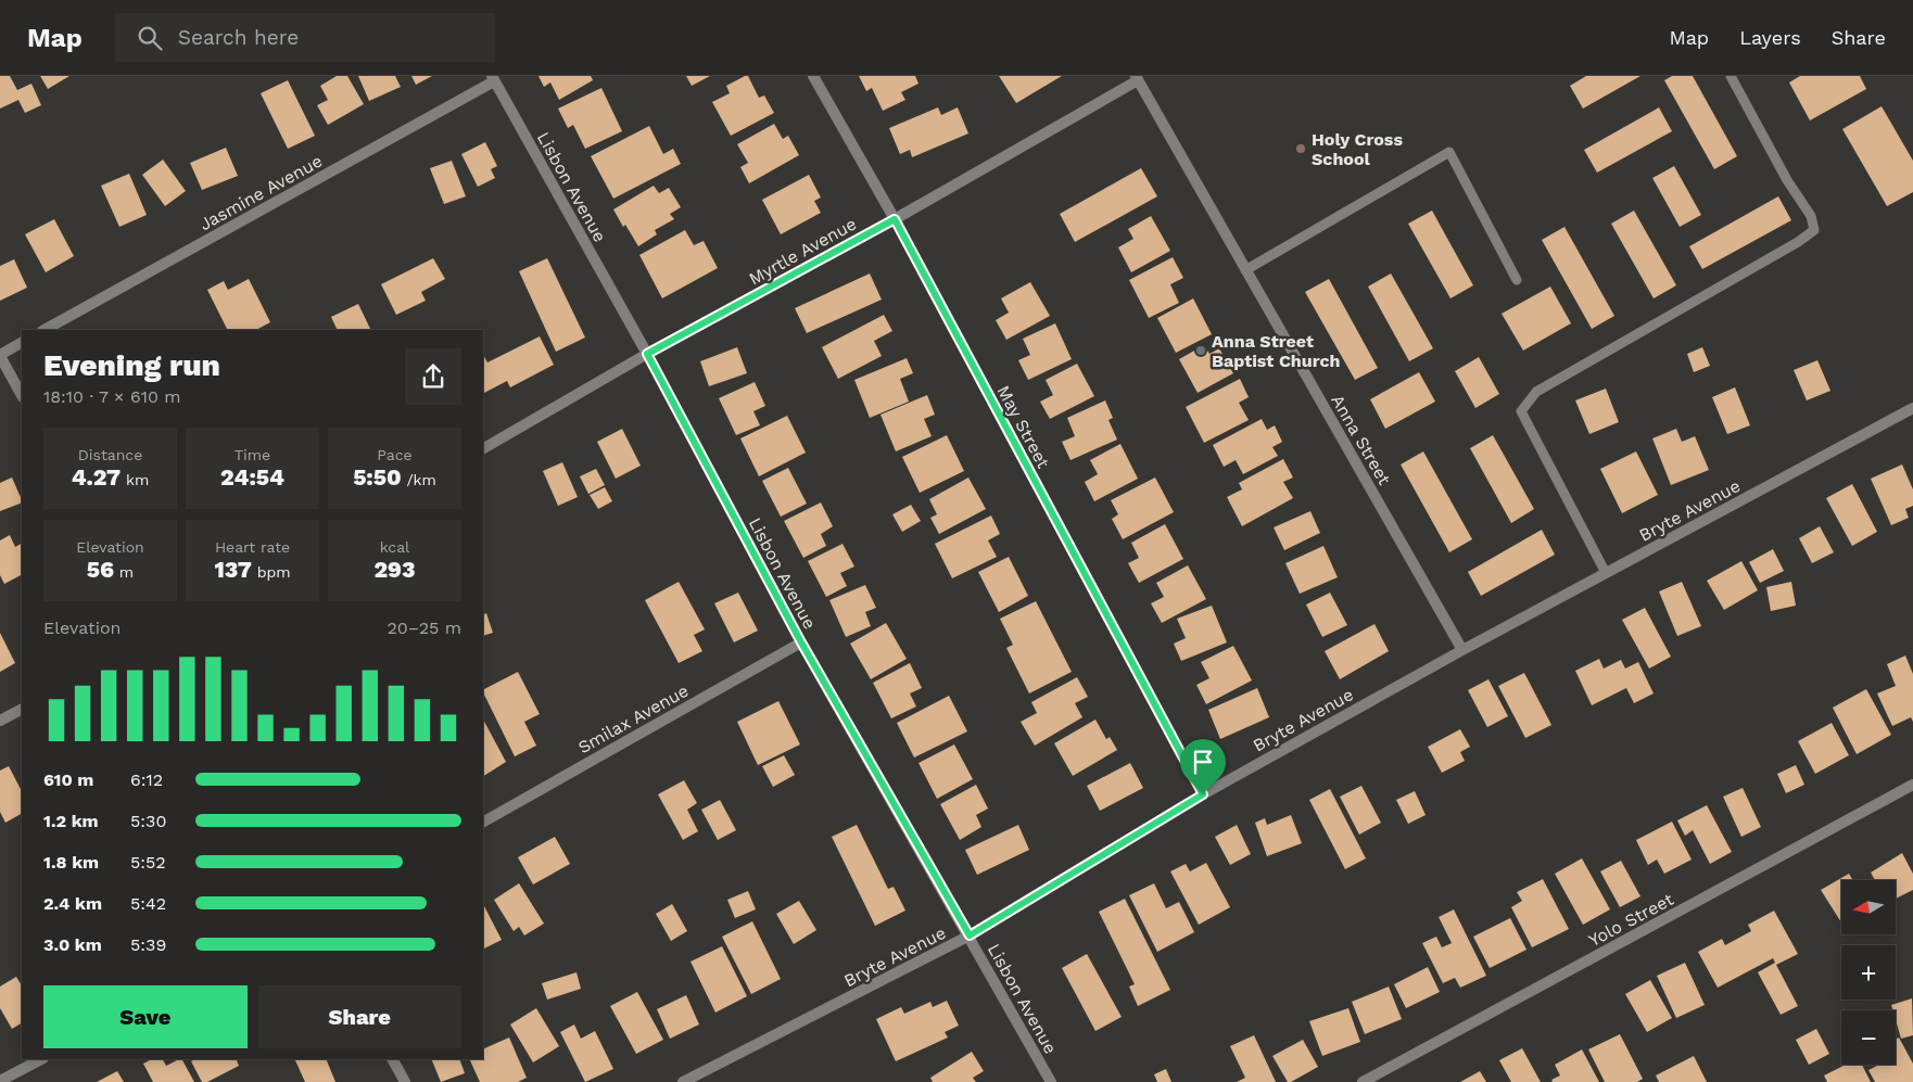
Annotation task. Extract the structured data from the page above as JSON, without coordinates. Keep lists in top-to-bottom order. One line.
{"streets":{"street":["Lisbon Avenue","Jasmine Avenue","Myrtle Avenue","May Street","Anna Street","Bryte Avenue","Smilax Avenue","Yolo Street"]},"crossings":[["Lisbon Avenue","Jasmine Avenue"],["Lisbon Avenue","Myrtle Avenue"],["Lisbon Avenue","Bryte Avenue"],["Lisbon Avenue","Smilax Avenue"],["Myrtle Avenue","May Street"],["Myrtle Avenue","Anna Street"],["May Street","Bryte Avenue"],["Anna Street","Bryte Avenue"]],"places":["Holy Cross School","Anna Street Baptist Church"],"north":"left","page":{"header":"Map","search":"Search here","nav":["Map","Layers","Share"],"heading":["Evening run","18:10 · 7 × 610 m"],"stats":[["Distance","4.27 km"],["Time","24:54"],["Pace","5:50 /km"],["Elevation","56 m"],["Heart rate","137 bpm"],["kcal","293"]],"chart":["Elevation","20–25 m"],"list":[{"name":"610 m","note":"6:12"},{"name":"1.2 km","note":"5:30"},{"name":"1.8 km","note":"5:52"},{"name":"2.4 km","note":"5:42"},{"name":"3.0 km","note":"5:39"}],"map_buttons":["+","−"],"buttons":["Save","Share"]}}
